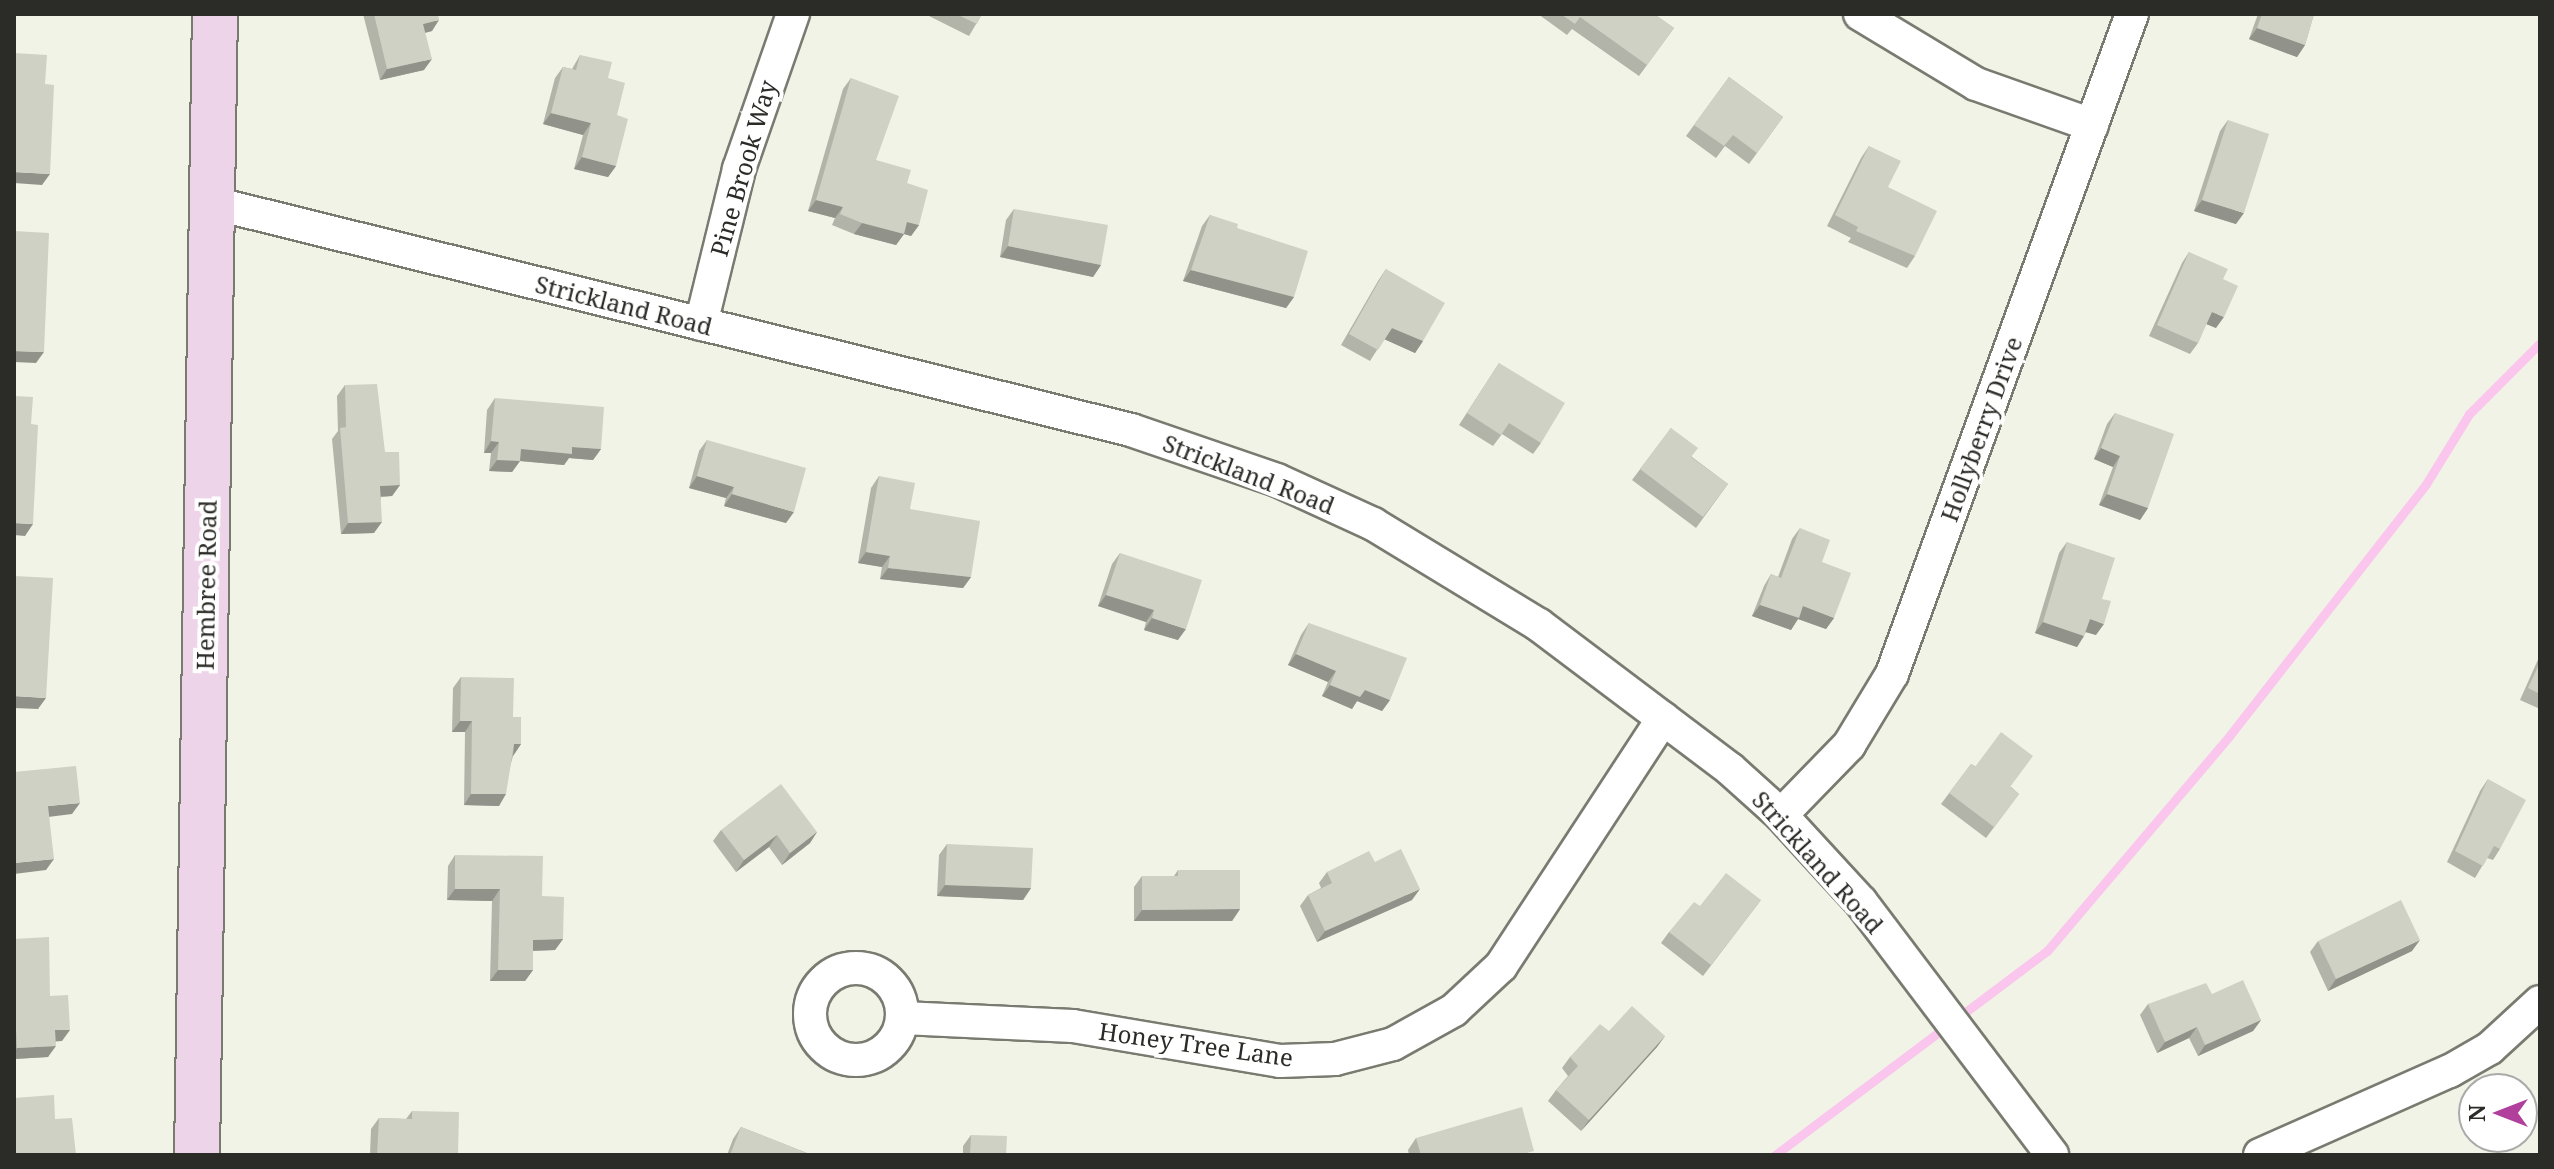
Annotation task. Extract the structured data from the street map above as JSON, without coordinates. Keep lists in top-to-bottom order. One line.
{"streets":{"street":["Pine Brook Way","Strickland Road","Hollyberry Drive","Hembree Road","Honey Tree Lane"]},"crossings":[["Pine Brook Way","Strickland Road"],["Strickland Road","Hollyberry Drive"],["Strickland Road","Hembree Road"],["Strickland Road","Honey Tree Lane"]],"north":"left"}
